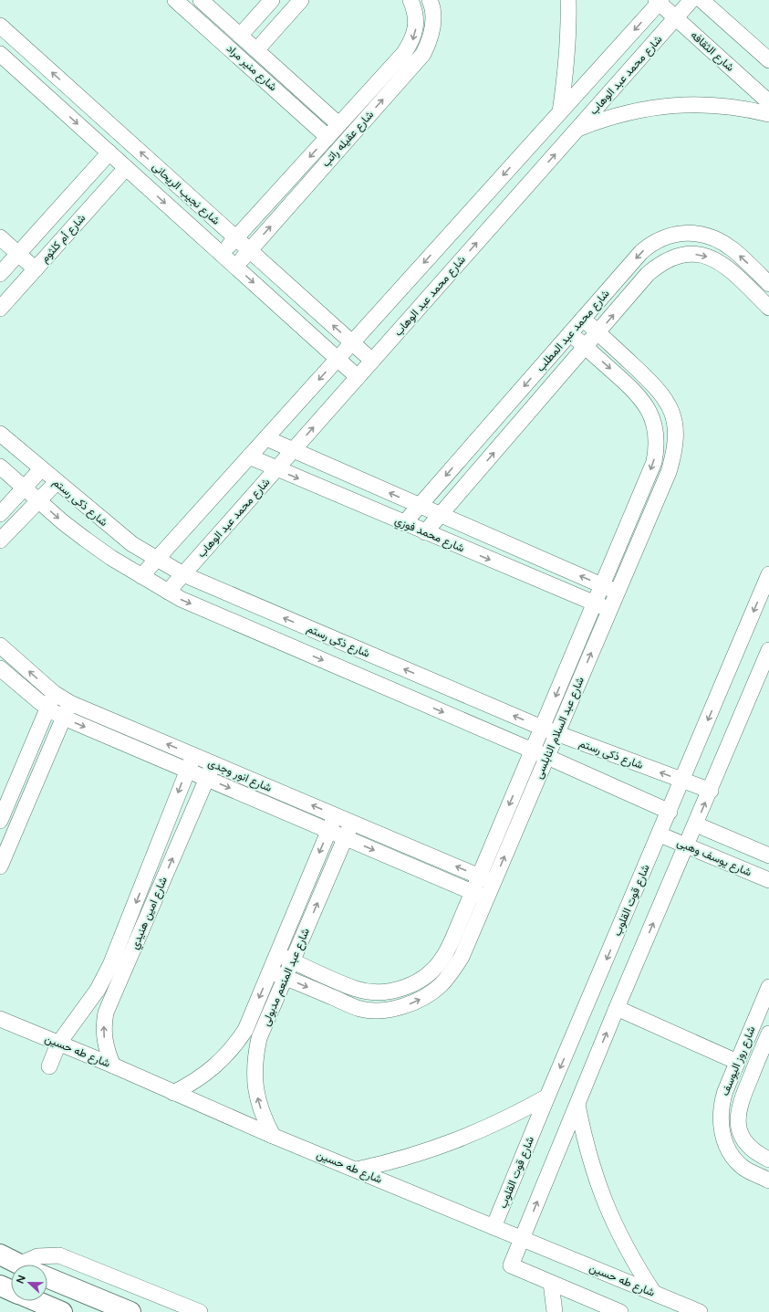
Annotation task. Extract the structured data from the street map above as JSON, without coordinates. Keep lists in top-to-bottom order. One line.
{"streets":{"street":["شارع الثقافه","شارع منير مراد","شارع محمد عبد الوهاب","شارع عقيله راتب","شارع نجيب الريحانى","شارع أم كلثوم","شارع محمد عبد المطلب","شارع ذكى رستم","شارع محمد فوزي","شارع عبد السلام النابلسى","شارع انور وجدى","شارع يوسف وهبى","شارع قوت القلوب","شارع امين هنيدي","شارع عبد المنعم مدبولى","شارع طه حسين","شارع روز اليوسف"]},"crossings":[["شارع الثقافه","شارع محمد عبد الوهاب"],["شارع منير مراد","شارع عقيله راتب"],["شارع محمد عبد الوهاب","شارع نجيب الريحانى"],["شارع محمد عبد الوهاب","شارع ذكى رستم"],["شارع محمد عبد الوهاب","شارع محمد فوزي"],["شارع عقيله راتب","شارع نجيب الريحانى"],["شارع نجيب الريحانى","شارع أم كلثوم"],["شارع محمد عبد المطلب","شارع محمد فوزي"],["شارع محمد عبد المطلب","شارع عبد السلام النابلسى"],["شارع ذكى رستم","شارع عبد السلام النابلسى"],["شارع ذكى رستم","شارع قوت القلوب"],["شارع محمد فوزي","شارع عبد السلام النابلسى"],["شارع عبد السلام النابلسى","شارع انور وجدى"],["شارع عبد السلام النابلسى","شارع عبد المنعم مدبولى"],["شارع انور وجدى","شارع امين هنيدي"],["شارع انور وجدى","شارع عبد المنعم مدبولى"],["شارع يوسف وهبى","شارع قوت القلوب"],["شارع قوت القلوب","شارع طه حسين"],["شارع امين هنيدي","شارع طه حسين"],["شارع عبد المنعم مدبولى","شارع طه حسين"]],"north":"left"}
